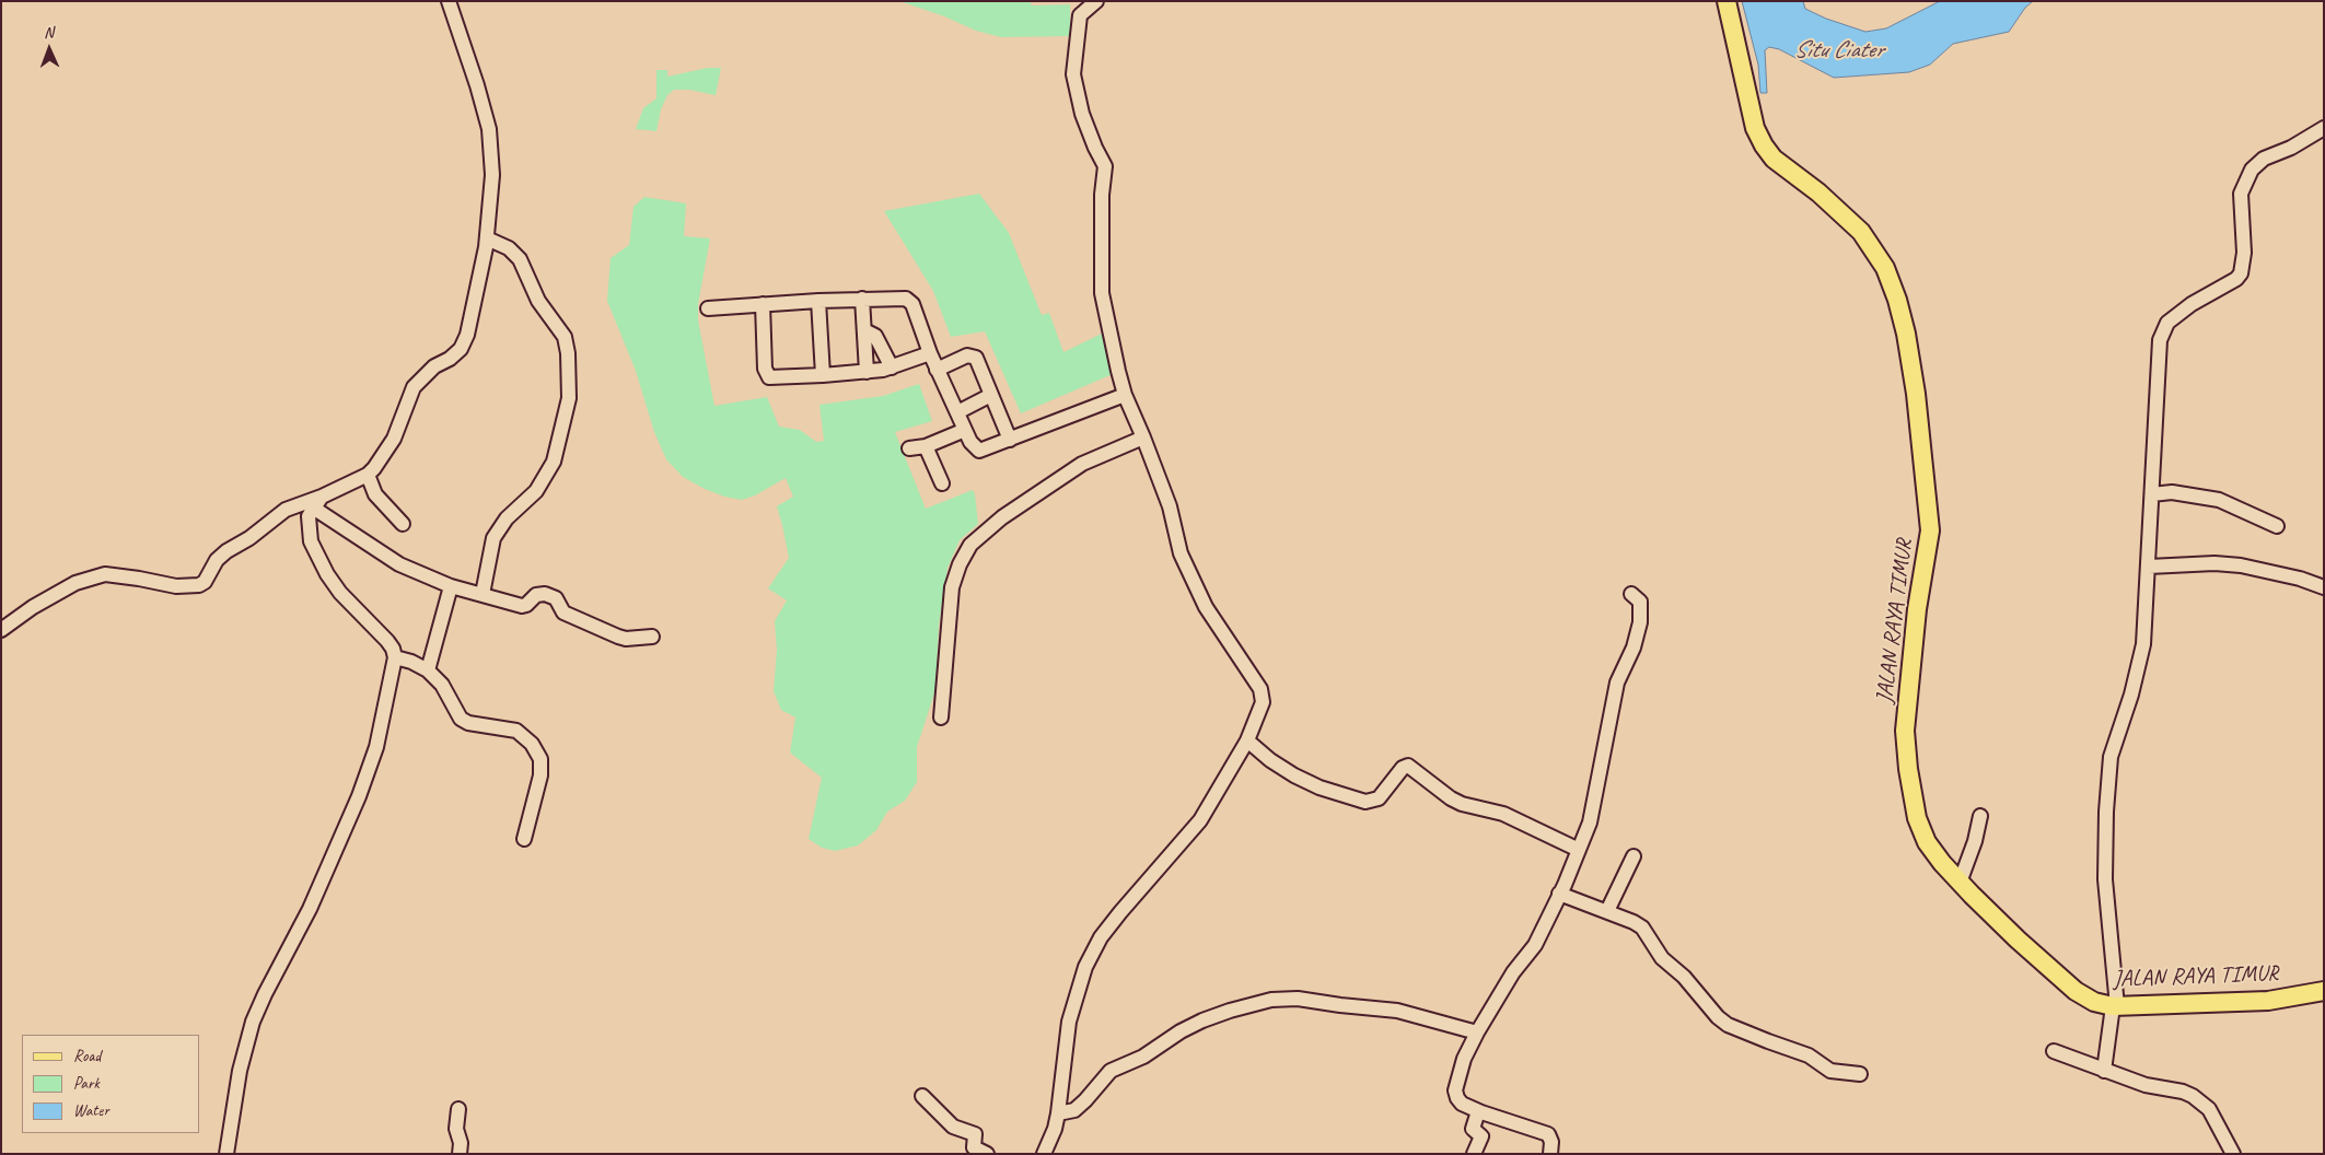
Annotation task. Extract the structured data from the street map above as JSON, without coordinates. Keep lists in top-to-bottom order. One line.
{"streets":{"main road":["JALAN RAYA TIMUR"]},"water":["Situ Ciater"],"legend":["Road","Park","Water"],"north":"top"}
